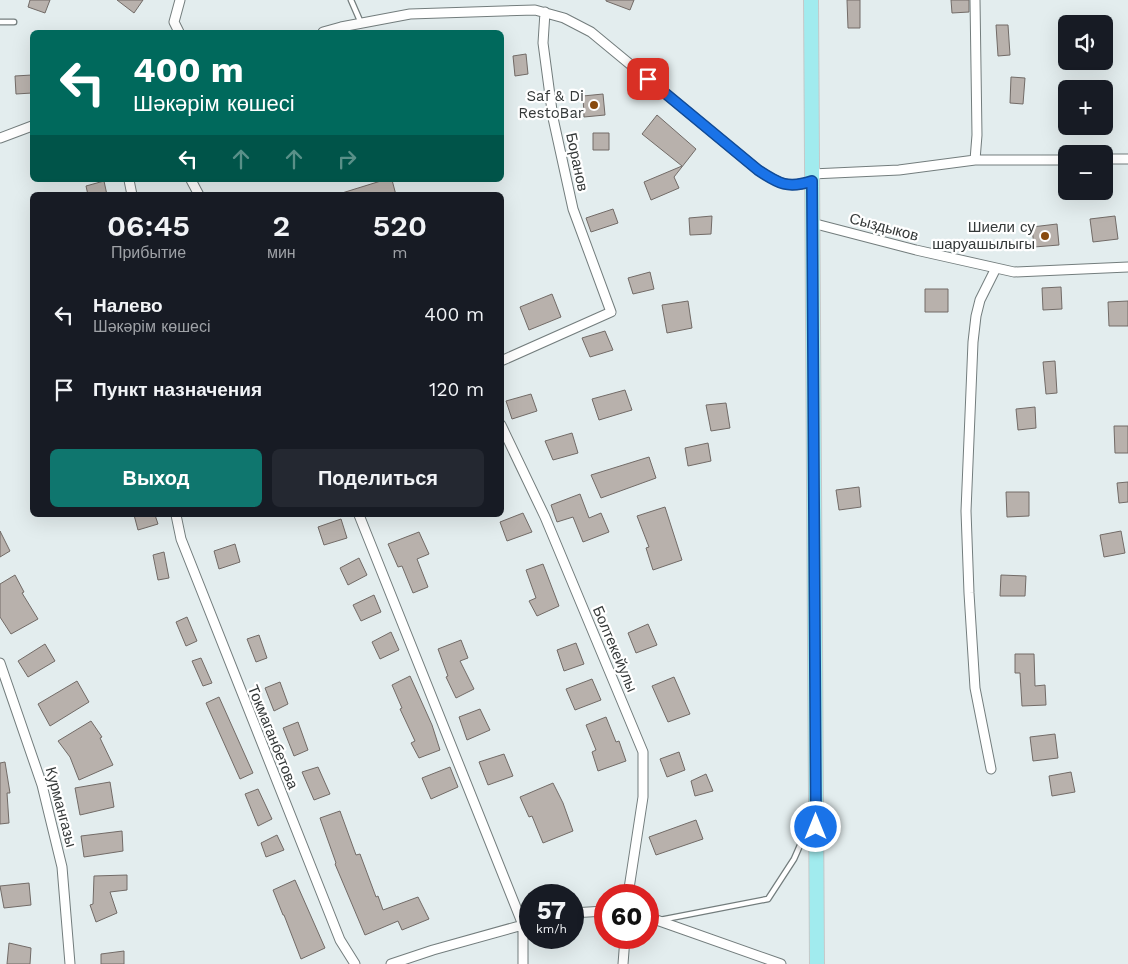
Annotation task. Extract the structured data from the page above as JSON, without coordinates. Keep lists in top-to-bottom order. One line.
{"streets":{"street":["Боранов","Сыздыков","Болтекейулы","Токмаганбетова","Курмангазы"]},"places":["Saf & Di RestoBar","Шиели су шаруашылыгы"],"page":{"map_buttons":["+","−"],"turn":["400 m","Шәкәрім көшесі"],"eta":["06:45","Прибытие","2","мин","520","m"],"list":[{"name":"Налево","note":"Шәкәрім көшесі","value":"400 m"},{"name":"Пункт назначения","value":"120 m"}],"buttons":["Выход","Поделиться"],"speed":"57 km/h","limit":"60"}}
